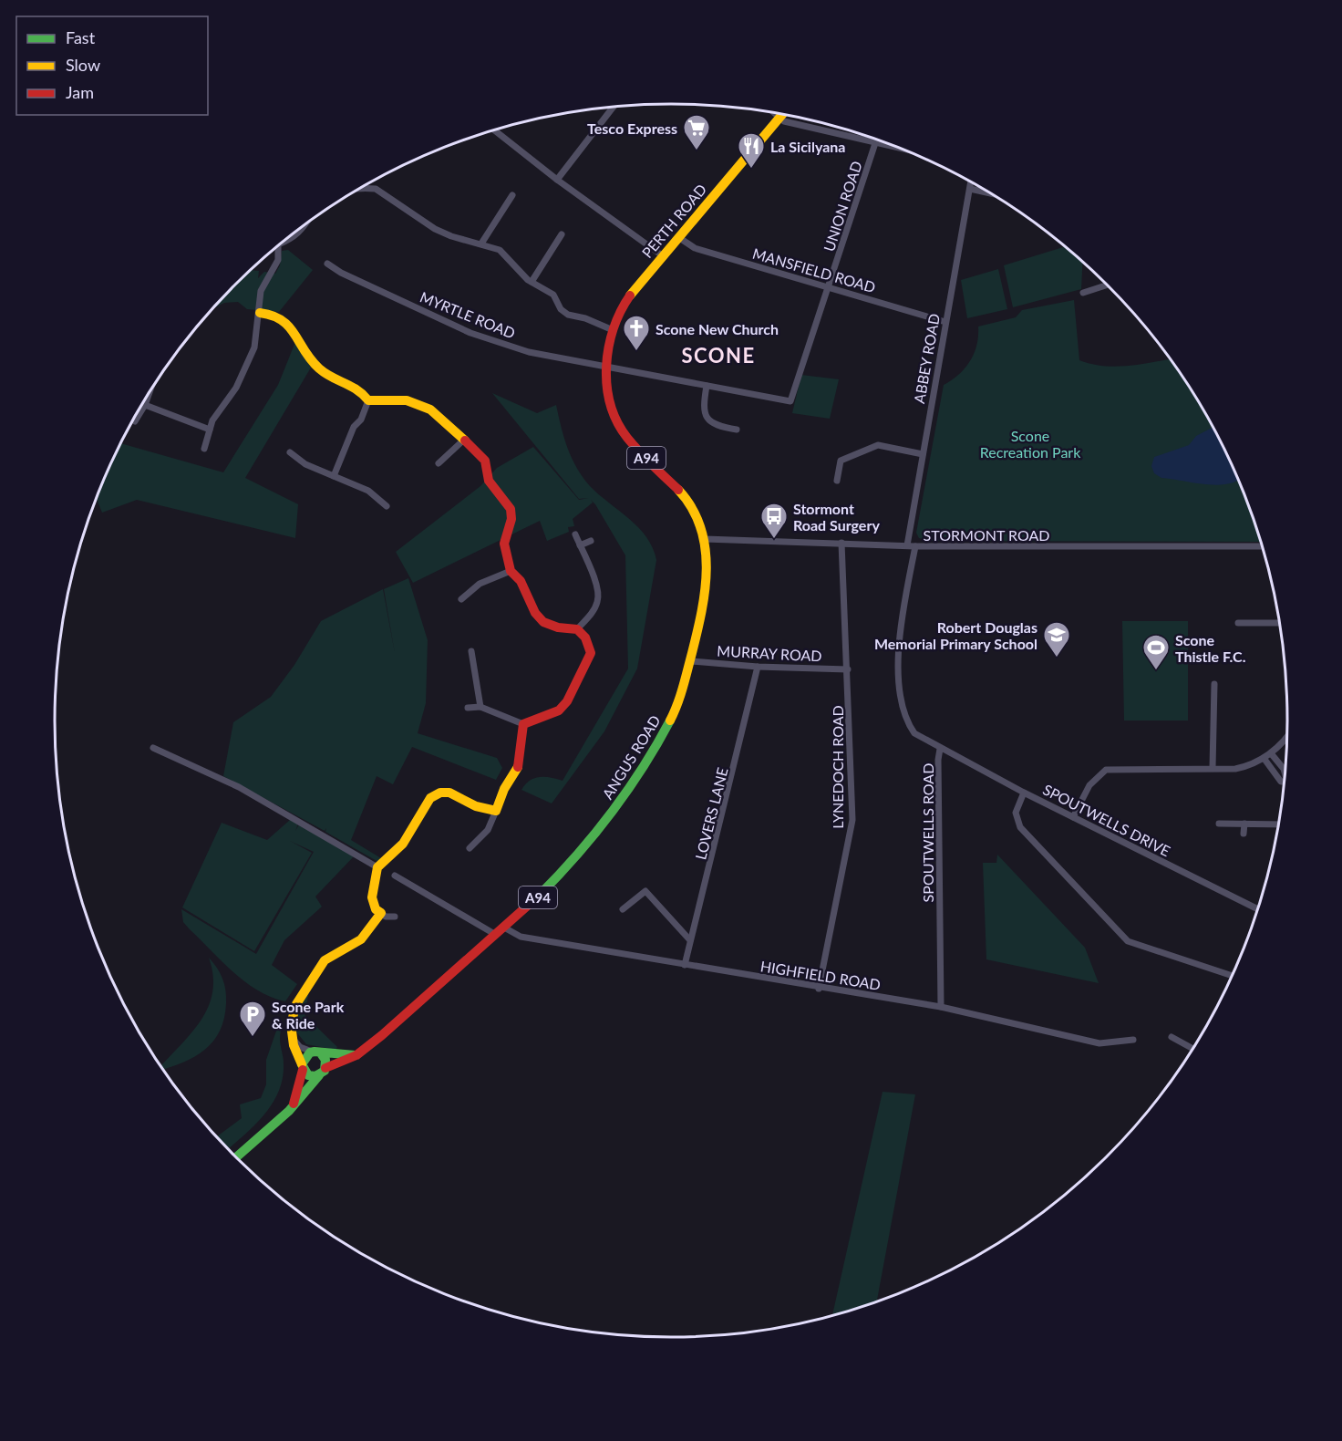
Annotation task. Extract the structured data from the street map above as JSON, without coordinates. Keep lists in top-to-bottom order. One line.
{"streets":{"main road":["PERTH ROAD","A94","ANGUS ROAD"],"street":["UNION ROAD","MANSFIELD ROAD","MYRTLE ROAD","ABBEY ROAD","STORMONT ROAD","MURRAY ROAD","LYNEDOCH ROAD","LOVERS LANE","SPOUTWELLS DRIVE","SPOUTWELLS ROAD","HIGHFIELD ROAD"]},"crossings":[["UNION ROAD","MANSFIELD ROAD"],["UNION ROAD","MYRTLE ROAD"],["PERTH ROAD","MANSFIELD ROAD"],["PERTH ROAD","MYRTLE ROAD"],["PERTH ROAD","ANGUS ROAD"],["MANSFIELD ROAD","ABBEY ROAD"],["MYRTLE ROAD","ANGUS ROAD"],["ABBEY ROAD","STORMONT ROAD"],["STORMONT ROAD","ANGUS ROAD"],["STORMONT ROAD","LYNEDOCH ROAD"],["STORMONT ROAD","SPOUTWELLS ROAD"],["MURRAY ROAD","ANGUS ROAD"],["MURRAY ROAD","LYNEDOCH ROAD"],["MURRAY ROAD","LOVERS LANE"],["ANGUS ROAD","HIGHFIELD ROAD"],["LYNEDOCH ROAD","HIGHFIELD ROAD"],["LOVERS LANE","HIGHFIELD ROAD"],["SPOUTWELLS DRIVE","SPOUTWELLS ROAD"],["SPOUTWELLS ROAD","HIGHFIELD ROAD"]],"districts":["SCONE"],"parks":["Scone Recreation Park"],"places":{"supermarket":["Tesco Express"],"restaurant":["La Sicilyana"],"church":["Scone New Church"],"bus stop":["Stormont Road Surgery"],"school or university":["Robert Douglas Memorial Primary School"],"sports":["Scone Thistle F.C."],"parking":["Scone Park & Ride"]},"legend":["Fast","Slow","Jam"]}
